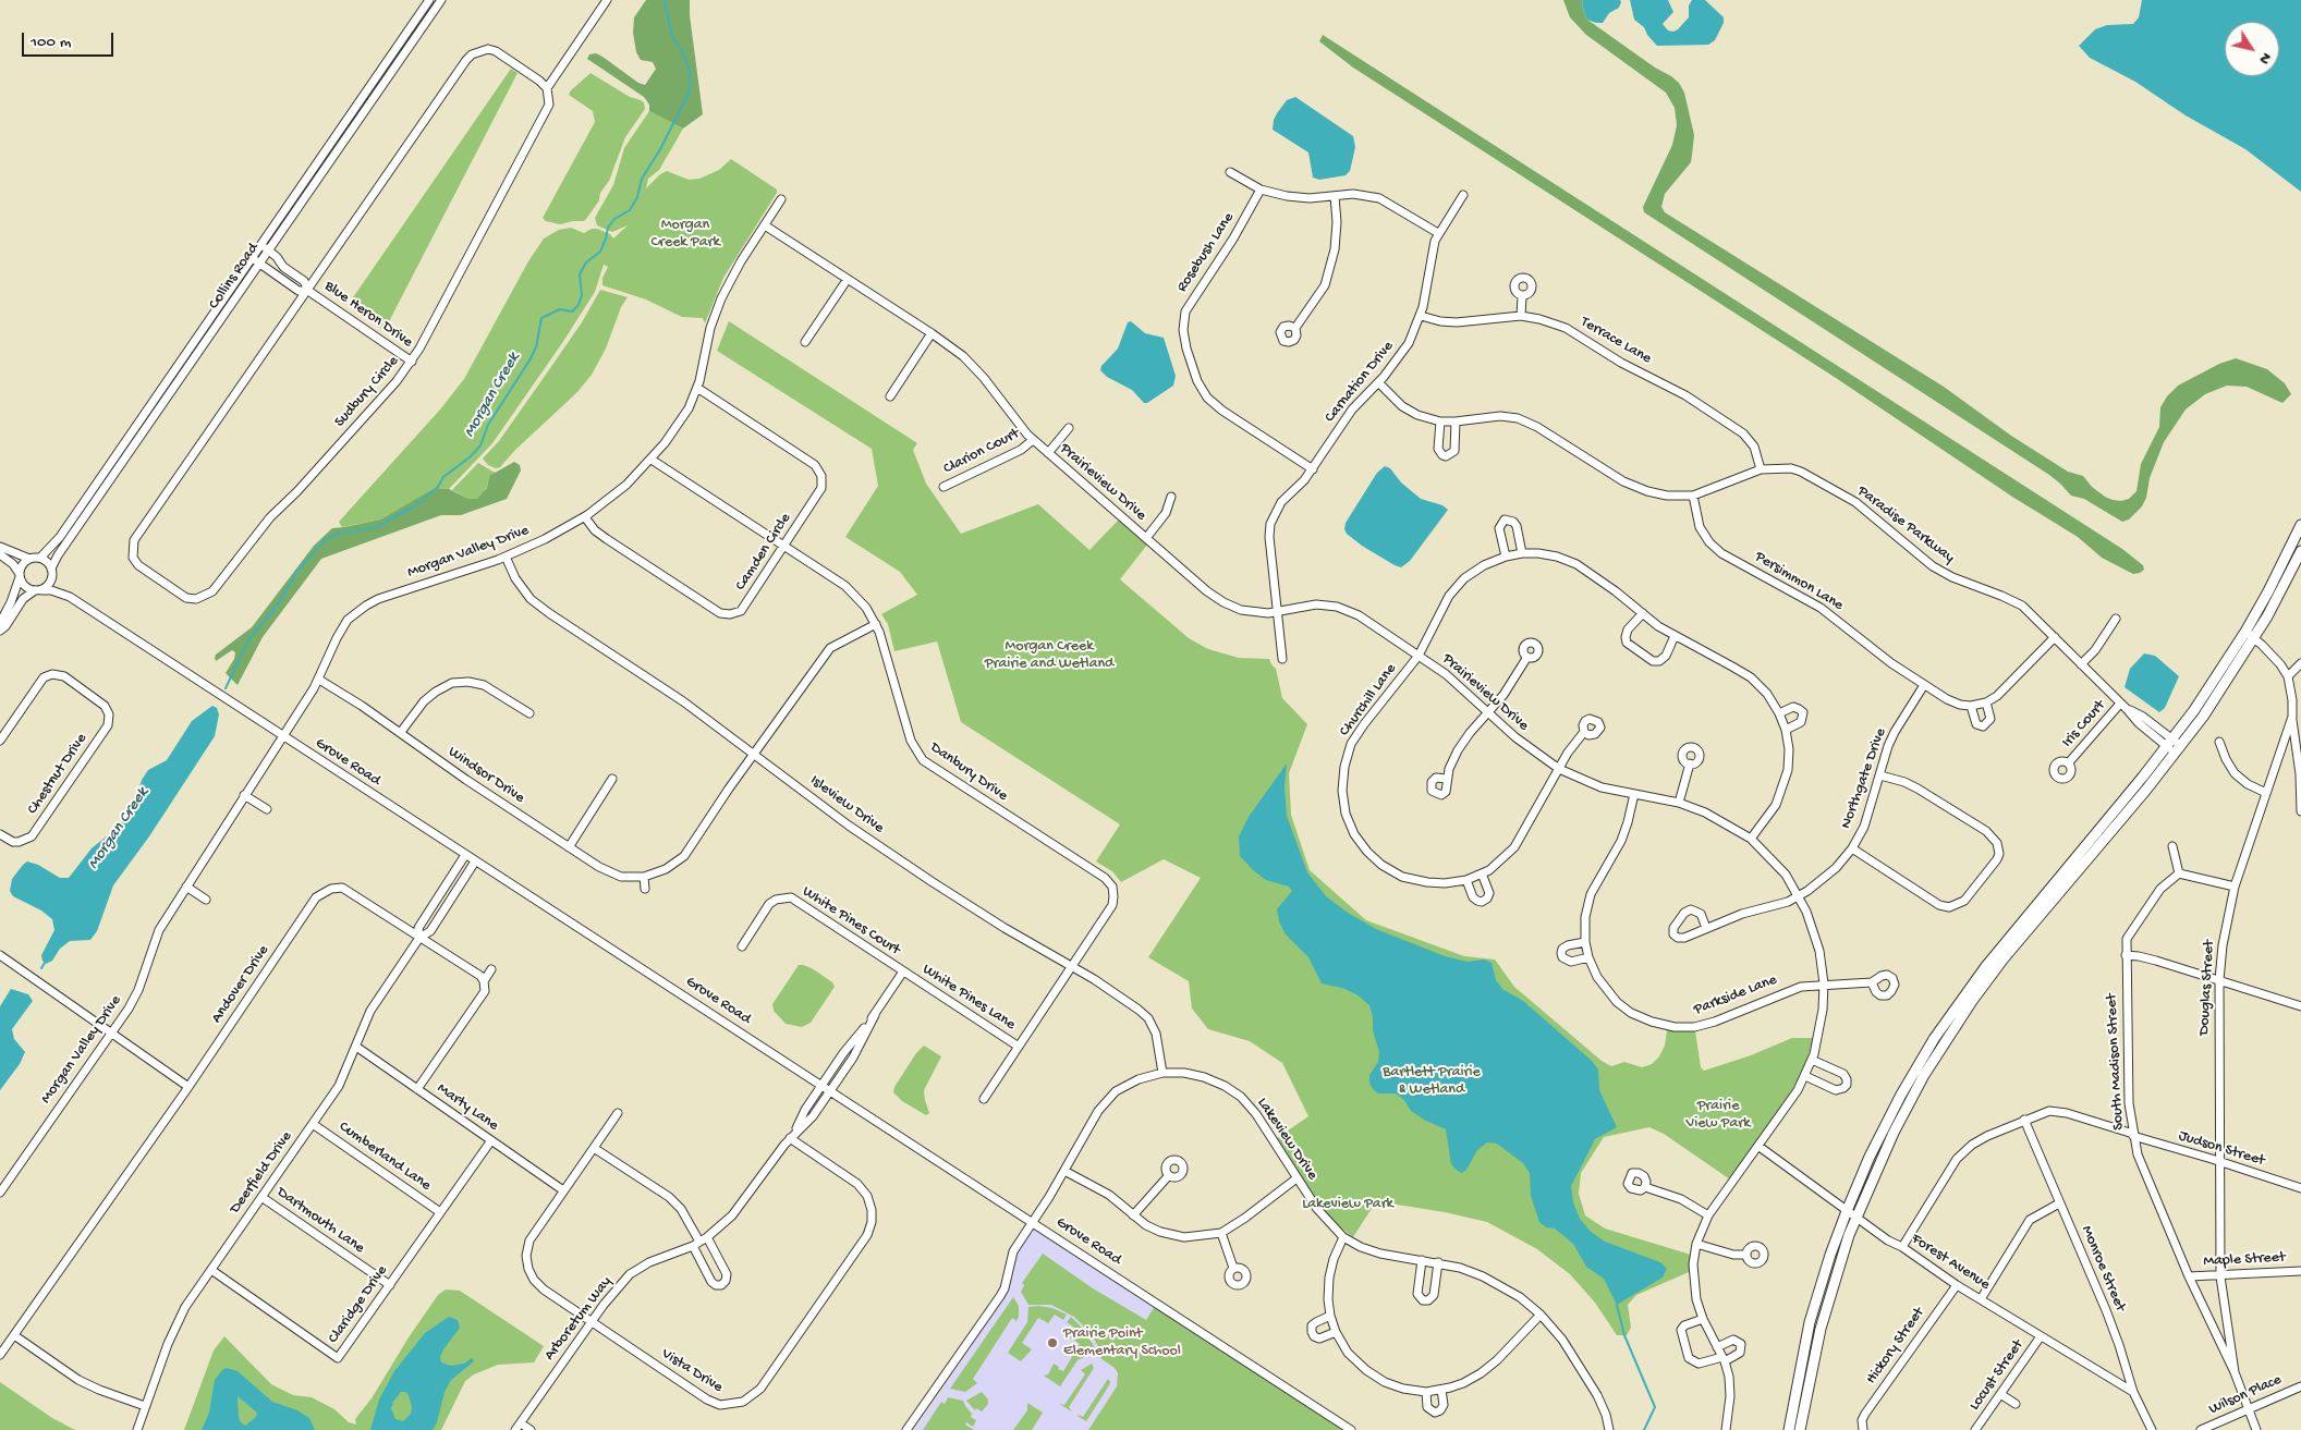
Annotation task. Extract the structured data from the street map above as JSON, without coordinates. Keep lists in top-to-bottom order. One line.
{"streets":{"street":["Rosebush Lane","Collins Road","Blue Heron Drive","Terrace Lane","Carnation Drive","Sudbury Circle","Clarion Court","Prairieview Drive","Paradise Parkway","Morgan Valley Drive","Camden Circle","Persimmon Lane","Churchill Lane","Iris Court","Grove Road","Danbury Drive","Chestnut Drive","Windsor Drive","Northgate Drive","Isleview Drive","White Pines Court","Andover Drive","Douglas Street","Parkside Lane","White Pines Lane","South Madison Street","Marty Lane","Lakeview Drive","Judson Street","Cumberland Lane","Deerfield Drive","Dartmouth Lane","Maple Street","Forest Avenue","Monroe Street","Claridge Drive","Arboretum Way","Hickory Street","Vista Drive","Locust Street","Wilson Place"]},"crossings":[["Rosebush Lane","Carnation Drive"],["Collins Road","Blue Heron Drive"],["Collins Road","Grove Road"],["Blue Heron Drive","Sudbury Circle"],["Terrace Lane","Carnation Drive"],["Terrace Lane","Paradise Parkway"],["Carnation Drive","Prairieview Drive"],["Carnation Drive","Paradise Parkway"],["Clarion Court","Prairieview Drive"],["Prairieview Drive","Morgan Valley Drive"],["Prairieview Drive","Churchill Lane"],["Prairieview Drive","Northgate Drive"],["Prairieview Drive","Parkside Lane"],["Prairieview Drive","Forest Avenue"],["Paradise Parkway","Persimmon Lane"],["Paradise Parkway","Iris Court"],["Morgan Valley Drive","Camden Circle"],["Morgan Valley Drive","Grove Road"],["Morgan Valley Drive","Danbury Drive"],["Morgan Valley Drive","Windsor Drive"],["Morgan Valley Drive","Isleview Drive"],["Camden Circle","Danbury Drive"],["Persimmon Lane","Northgate Drive"],["Grove Road","Lakeview Drive"],["Grove Road","Arboretum Way"],["Danbury Drive","Windsor Drive"],["Danbury Drive","Isleview Drive"],["Danbury Drive","White Pines Lane"],["Windsor Drive","Isleview Drive"],["Isleview Drive","Lakeview Drive"],["White Pines Court","White Pines Lane"],["White Pines Court","Arboretum Way"],["Andover Drive","Deerfield Drive"],["Douglas Street","South Madison Street"],["Douglas Street","Judson Street"],["Douglas Street","Maple Street"],["White Pines Lane","Arboretum Way"],["South Madison Street","Judson Street"],["South Madison Street","Maple Street"],["South Madison Street","Wilson Place"],["Marty Lane","Deerfield Drive"],["Marty Lane","Claridge Drive"],["Marty Lane","Vista Drive"],["Judson Street","Forest Avenue"],["Judson Street","Monroe Street"],["Cumberland Lane","Deerfield Drive"],["Cumberland Lane","Claridge Drive"],["Deerfield Drive","Dartmouth Lane"],["Deerfield Drive","Claridge Drive"],["Dartmouth Lane","Claridge Drive"],["Forest Avenue","Monroe Street"],["Forest Avenue","Hickory Street"],["Forest Avenue","Locust Street"],["Arboretum Way","Vista Drive"]],"water":["Morgan Creek"],"parks":["Morgan Creek Park","Morgan Creek Prairie and Wetland","Bartlett Prairie & Wetland","Prairie View Park","Lakeview Park"],"places":["Prairie Point Elementary School"],"scale_bar":"100 m","north":"bottom right"}
